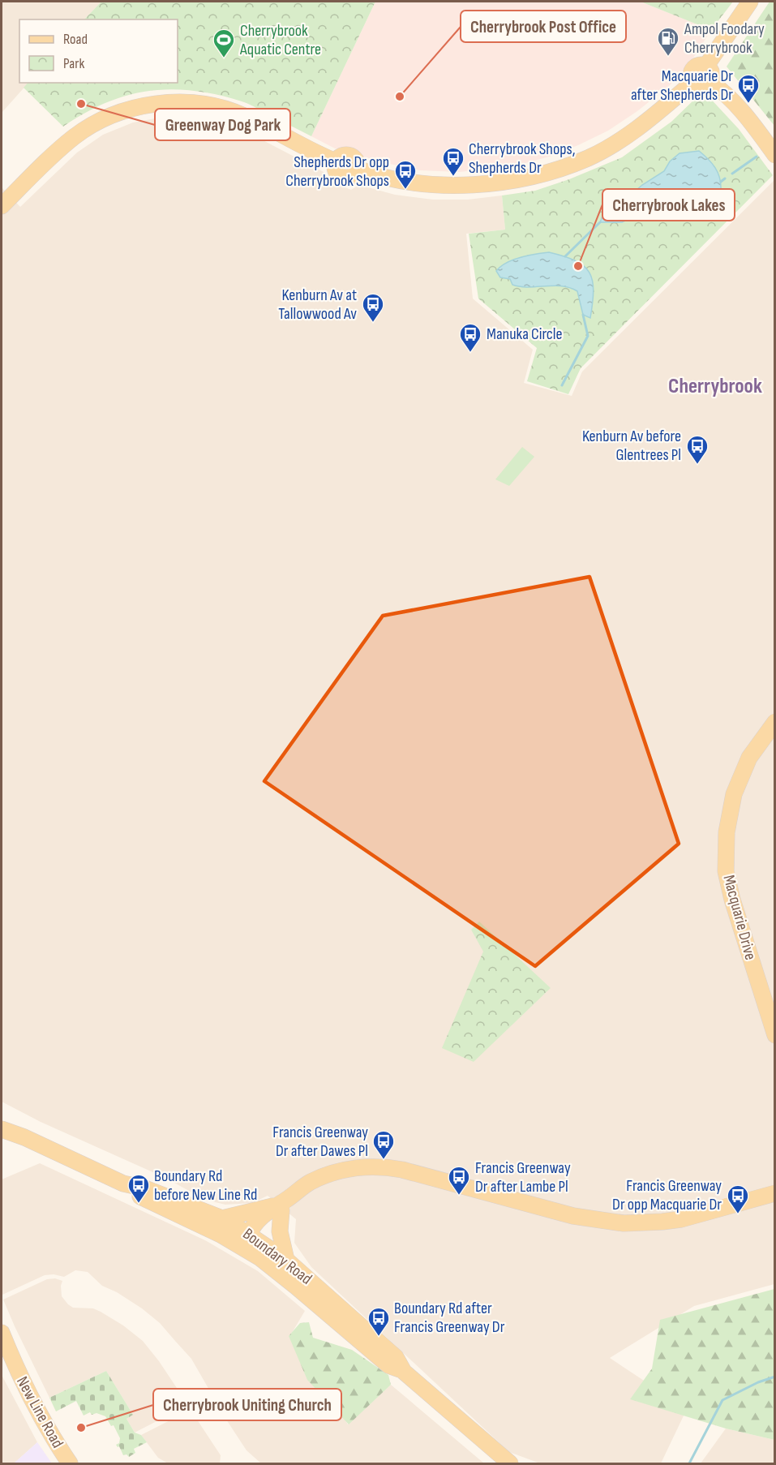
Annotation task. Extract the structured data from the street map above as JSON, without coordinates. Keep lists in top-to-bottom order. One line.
{"streets":{"main road":["Macquarie Drive","Boundary Road","New Line Road"]},"districts":["Cherrybrook"],"places":{"fuel station":["Ampol Foodary Cherrybrook"],"sports":["Cherrybrook Aquatic Centre"],"other":["Cherrybrook Post Office","Greenway Dog Park","Cherrybrook Lakes","Cherrybrook Uniting Church"],"bus stop":["Macquarie Dr after Shepherds Dr","Cherrybrook Shops, Shepherds Dr","Shepherds Dr opp Cherrybrook Shops","Kenburn Av at Tallowwood Av","Manuka Circle","Kenburn Av before Glentrees Pl","Francis Greenway Dr after Dawes Pl","Francis Greenway Dr after Lambe Pl","Boundary Rd before New Line Rd","Francis Greenway Dr opp Macquarie Dr","Boundary Rd after Francis Greenway Dr"]},"legend":["Road","Park"]}
